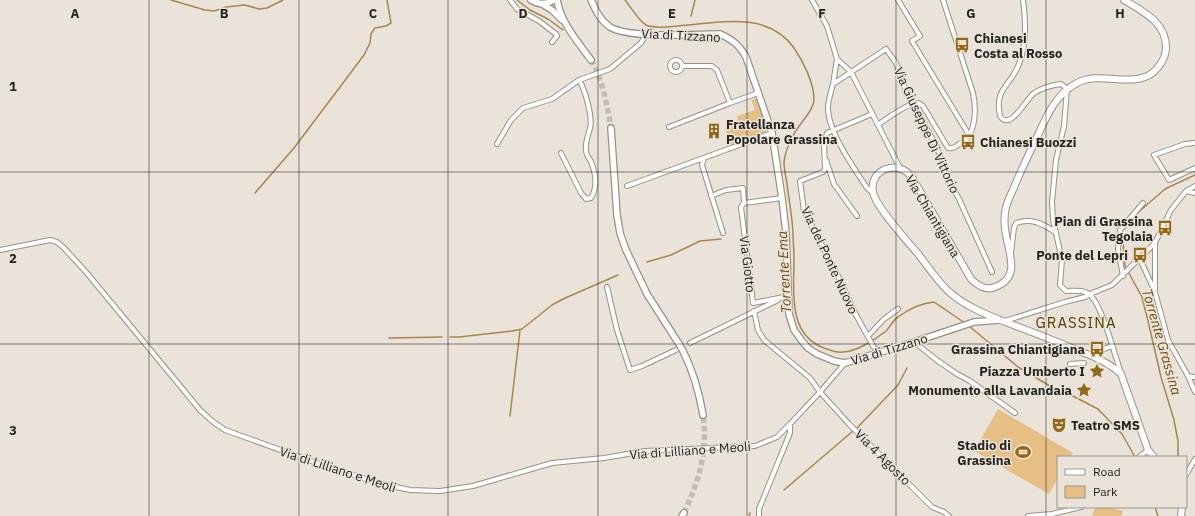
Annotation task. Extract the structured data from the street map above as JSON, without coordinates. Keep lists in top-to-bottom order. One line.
{"streets":{"main road":["Via Chiantigiana"],"street":["Via di Tizzano","Via Giuseppe Di Vittorio","Via del Ponte Nuovo","Via Giotto","Via di Lilliano e Meoli","Via 4 Agosto"]},"crossings":[["Via di Tizzano","Via del Ponte Nuovo"],["Via di Tizzano","Via Giotto"],["Via di Tizzano","Via di Lilliano e Meoli"],["Via di Lilliano e Meoli","Via 4 Agosto"]],"districts":["GRASSINA"],"water":["Torrente Ema","Torrente Grassina"],"places":{"bus stop":["Chianesi Costa al Rosso","Chianesi Buozzi","Pian di Grassina Tegolaia","Ponte del Lepri","Grassina Chiantigiana"],"building":["Fratellanza Popolare Grassina"],"place":["Piazza Umberto I","Monumento alla Lavandaia"],"theatre":["Teatro SMS"],"sports":["Stadio di Grassina"]},"legend":["Road","Park"],"grid":{"columns":["A","B","C","D","E","F","G","H"],"rows":["1","2","3"]}}
